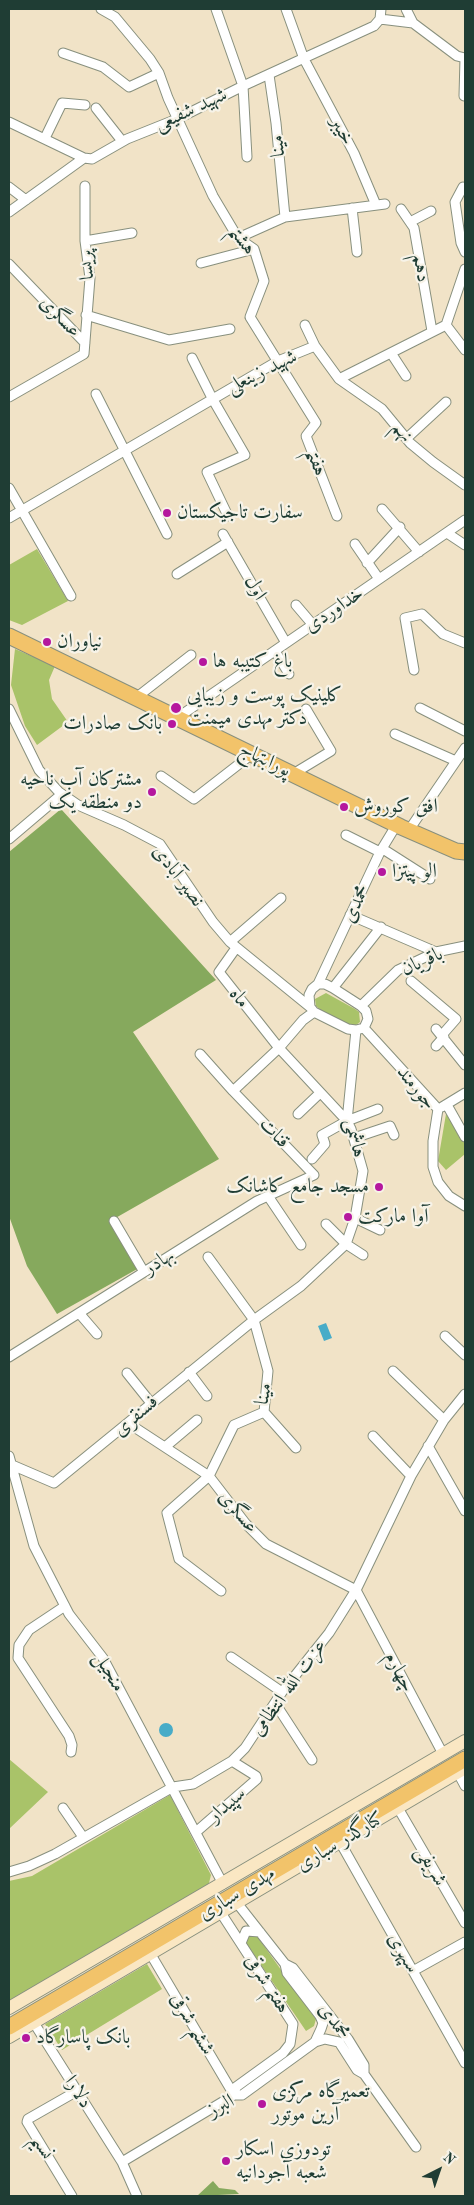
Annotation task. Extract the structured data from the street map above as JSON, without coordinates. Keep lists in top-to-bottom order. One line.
{"streets":{"main road":["پورابتهاج","کنارگذر سباری","مهدی سباری"],"street":["شهید شفیعی","خیبر","مینا","هشتم","پریسا","دهم","عسگری","شهید زینعلی","نهم","هفتم","اول","خداوردی","نصیر آبادی","محمدی","باقریان","ماه","جورمند","قنات","هاشمی","بهادر","فسنقری","منجیل","چهارم","عزت الله انتظامی","سپیدار","شریفی","سپهری","هفتم شرقی","ششم شرقی","دلارا","البرز","نسیم"]},"crossings":[["شهید شفیعی","خیبر"],["شهید شفیعی","مینا"],["شهید شفیعی","هشتم"],["مینا","عسگری"],["مینا","هاشمی"],["مینا","فسنقری"],["هشتم","شهید زینعلی"],["هشتم","هفتم"],["پریسا","عسگری"],["عسگری","فسنقری"],["عسگری","چهارم"],["عسگری","عزت الله انتظامی"],["شهید زینعلی","نهم"],["شهید زینعلی","هفتم"],["اول","خداوردی"],["خداوردی","پورابتهاج"],["پورابتهاج","محمدی"],["نصیر آبادی","محمدی"],["نصیر آبادی","ماه"],["نصیر آبادی","جورمند"],["نصیر آبادی","هاشمی"],["محمدی","منجیل"],["محمدی","کنارگذر سباری"],["محمدی","مهدی سباری"],["باقریان","هاشمی"],["جورمند","هاشمی"],["قنات","بهادر"],["هاشمی","فسنقری"],["فسنقری","منجیل"],["منجیل","عزت الله انتظامی"],["منجیل","سپیدار"],["منجیل","کنارگذر سباری"],["منجیل","مهدی سباری"],["چهارم","عزت الله انتظامی"],["چهارم","کنارگذر سباری"],["عزت الله انتظامی","سپیدار"],["کنارگذر سباری","شریفی"],["کنارگذر سباری","مهدی سباری"],["کنارگذر سباری","سپهری"],["مهدی سباری","هفتم شرقی"],["هفتم شرقی","ششم شرقی"],["هفتم شرقی","البرز"],["ششم شرقی","البرز"],["دلارا","البرز"],["دلارا","نسیم"]],"places":["سفارت تاجیکستان","نیاوران","باغ کتیبه ها","کلینیک پوست و زیبایی دکتر مهدی میمنت","بانک صادرات","مشترکان آب ناحیه دو منطقه یک","افق کوروش","الو پیتزا","مسجد جامع کاشانک","آوا مارکت","بانک پاسارگاد","تعمیرگاه مرکزی آرین موتور","تودوزی اسکار شعبه آجودانیه"],"north":"top right"}
